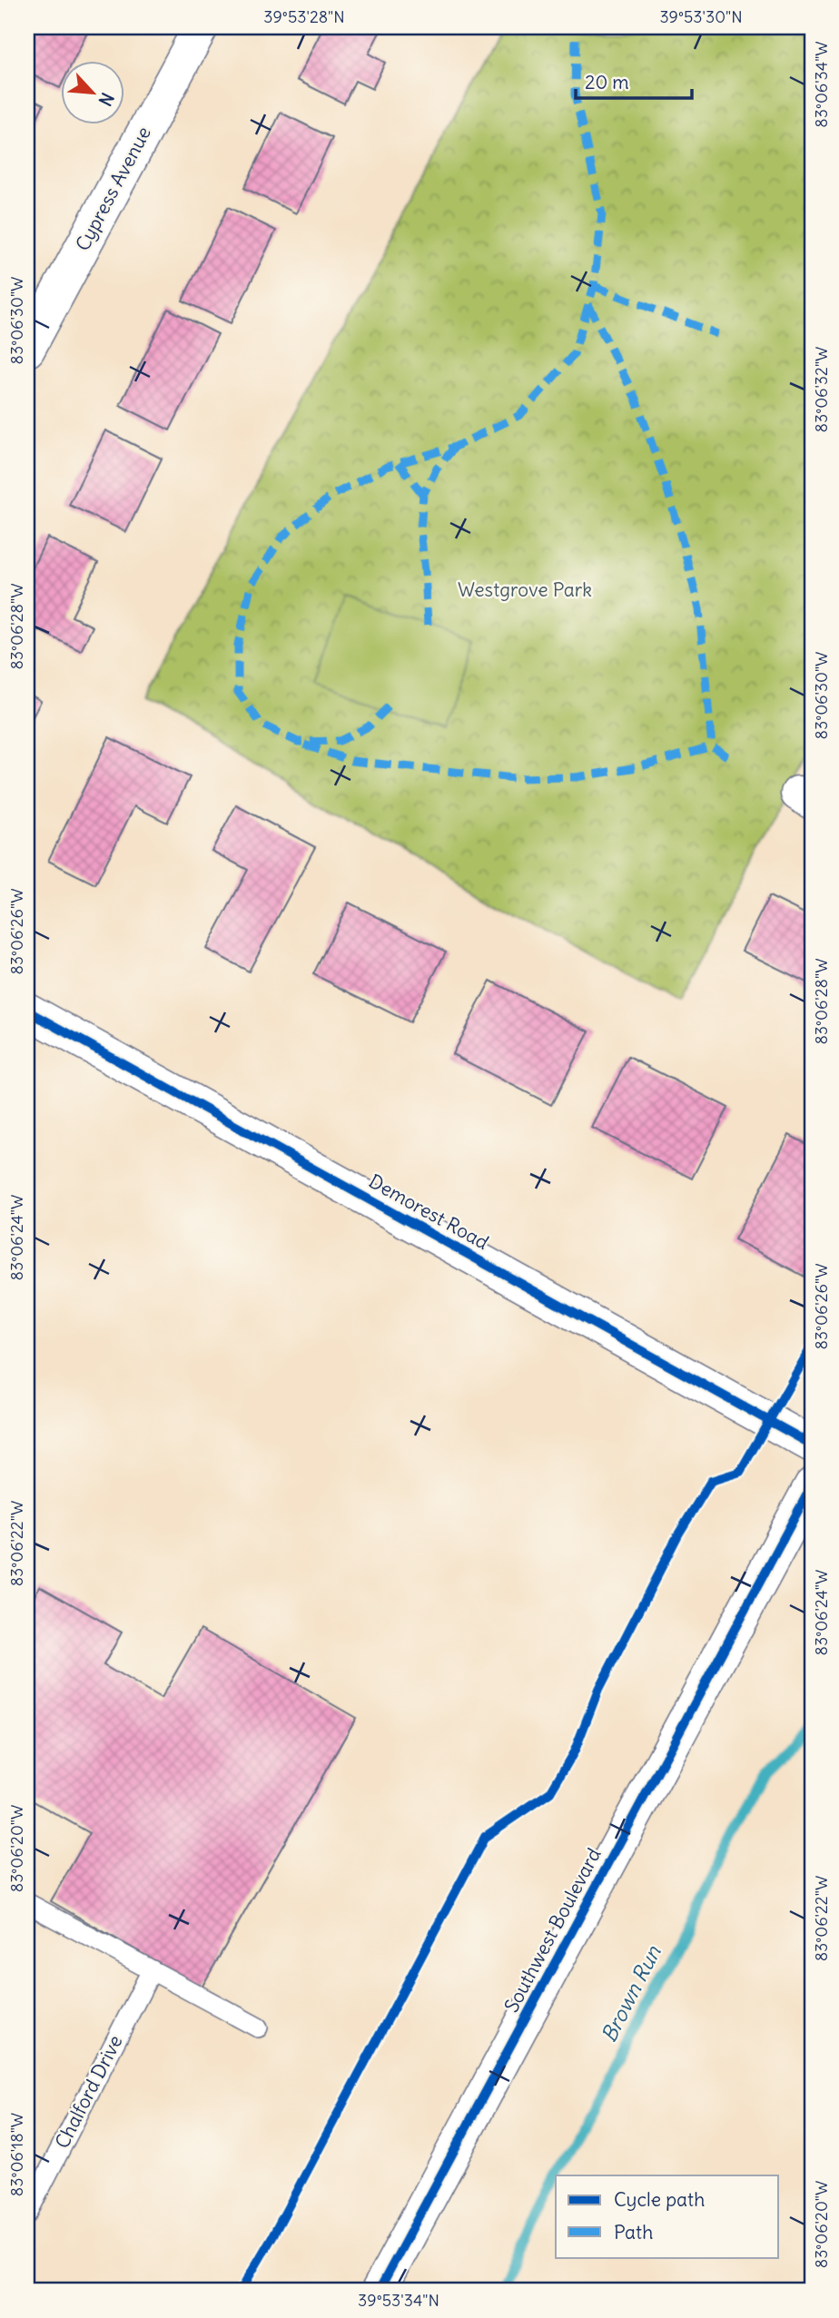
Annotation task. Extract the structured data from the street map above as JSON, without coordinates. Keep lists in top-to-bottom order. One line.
{"streets":{"street":["Cypress Avenue","Demorest Road","Southwest Boulevard"],"lane":["Chalford Drive"]},"water":["Brown Run"],"parks":["Westgrove Park"],"legend":["Cycle path","Path"],"scale_bar":"20 m","north":"bottom right","coordinates":["39°53'28\"N","39°53'30\"N","83°06'34\"W","83°06'30\"W","83°06'32\"W","83°06'28\"W","83°06'26\"W","83°06'24\"W","83°06'22\"W","83°06'20\"W","83°06'18\"W","39°53'34\"N"]}
